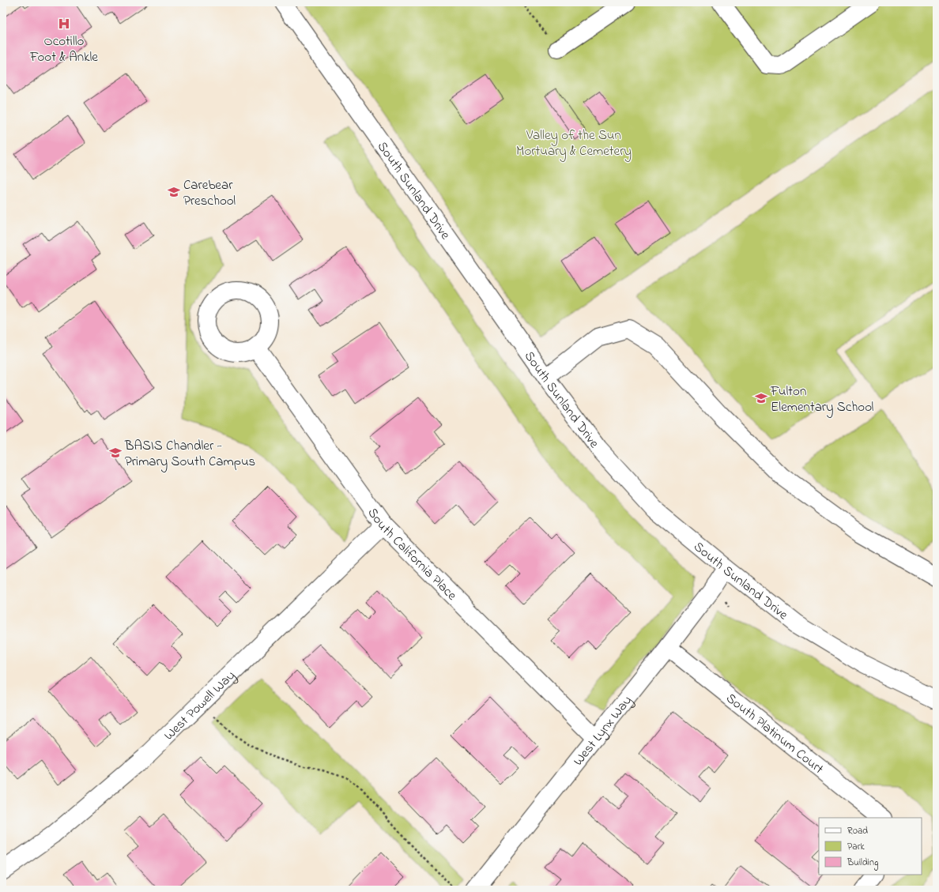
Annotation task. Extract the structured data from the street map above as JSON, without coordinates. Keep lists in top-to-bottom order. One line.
{"streets":{"street":["South Sunland Drive","South California Place","West Powell Way","West Lynx Way","South Platinum Court"]},"crossings":[["South Sunland Drive","West Lynx Way"],["South California Place","West Powell Way"],["South California Place","West Lynx Way"],["West Lynx Way","South Platinum Court"]],"parks":["Valley of the Sun Mortuary & Cemetery"],"places":{"hospital":["Ocotillo Foot & Ankle"],"school or university":["Carebear Preschool","Fulton Elementary School","BASIS Chandler - Primary South Campus"]},"legend":["Road","Park","Building"]}
